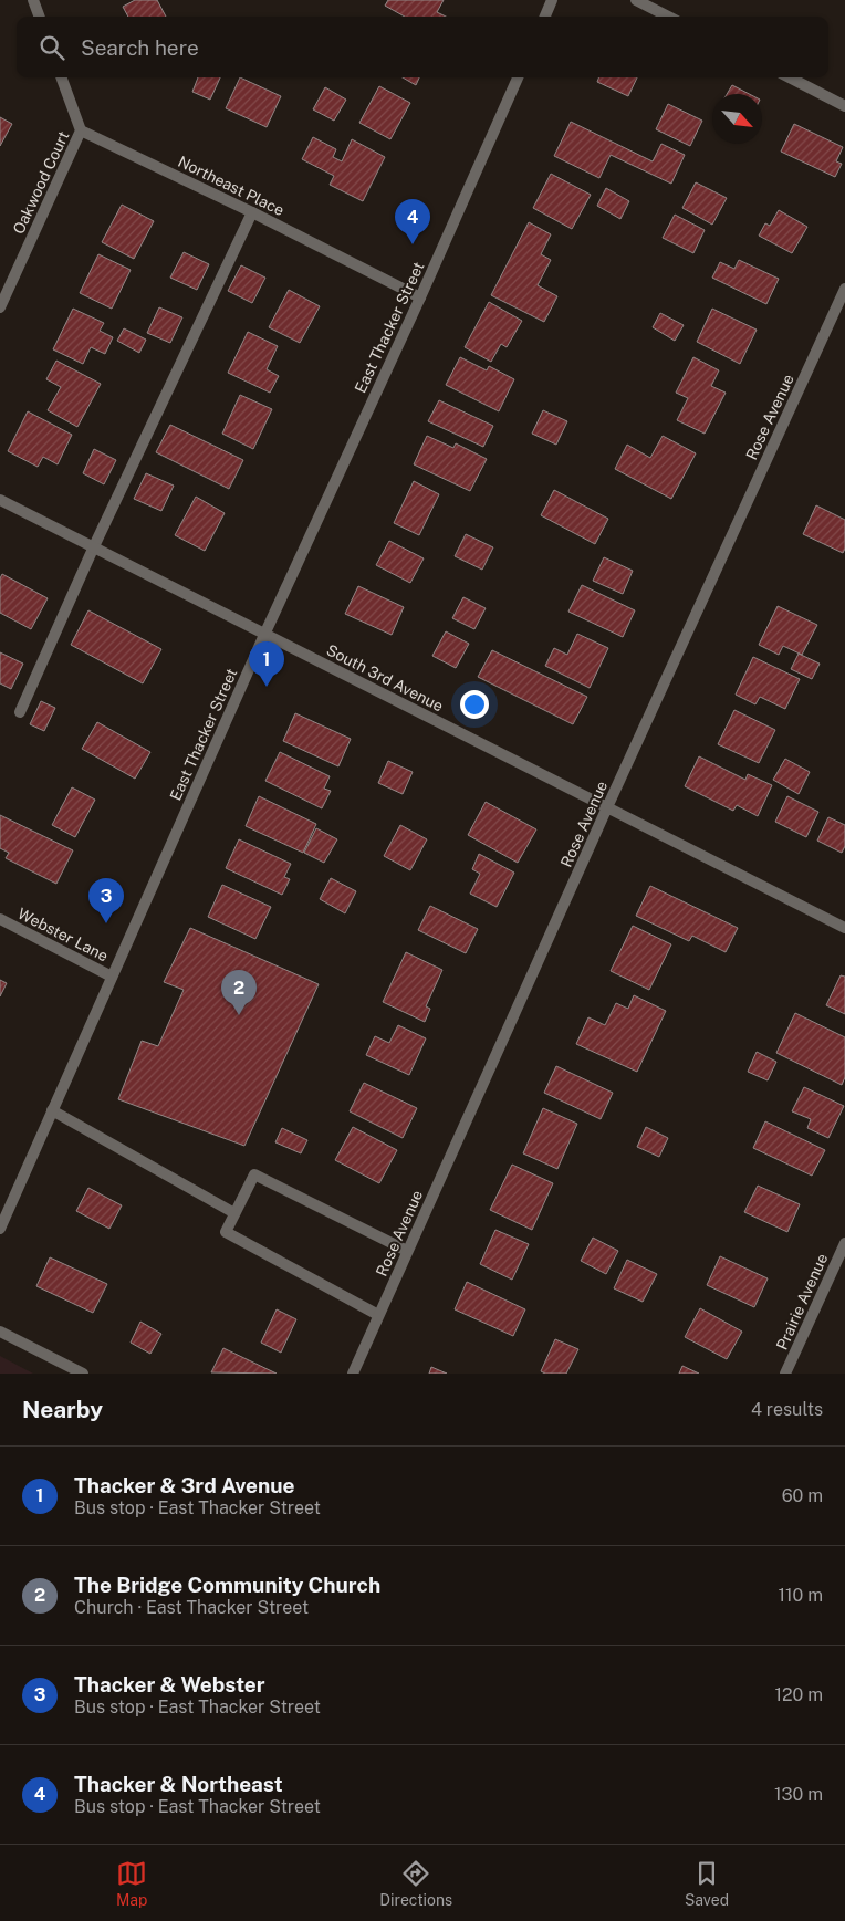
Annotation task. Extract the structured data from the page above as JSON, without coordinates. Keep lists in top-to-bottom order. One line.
{"streets":{"street":["Oakwood Court","Northeast Place","East Thacker Street","Rose Avenue","South 3rd Avenue","Webster Lane","Prairie Avenue"]},"crossings":[["Oakwood Court","Northeast Place"],["Northeast Place","East Thacker Street"],["East Thacker Street","South 3rd Avenue"],["East Thacker Street","Webster Lane"],["Rose Avenue","South 3rd Avenue"]],"north":"bottom right","page":{"search":"Search here","pins":["4","1","3","2"],"heading":["Nearby","4 results"],"list":[{"mark":"1","name":"Thacker & 3rd Avenue","note":"Bus stop · East Thacker Street","value":"60 m"},{"mark":"2","name":"The Bridge Community Church","note":"Church · East Thacker Street","value":"110 m"},{"mark":"3","name":"Thacker & Webster","note":"Bus stop · East Thacker Street","value":"120 m"},{"mark":"4","name":"Thacker & Northeast","note":"Bus stop · East Thacker Street","value":"130 m"}],"nav":["Map","Directions","Saved"]}}
